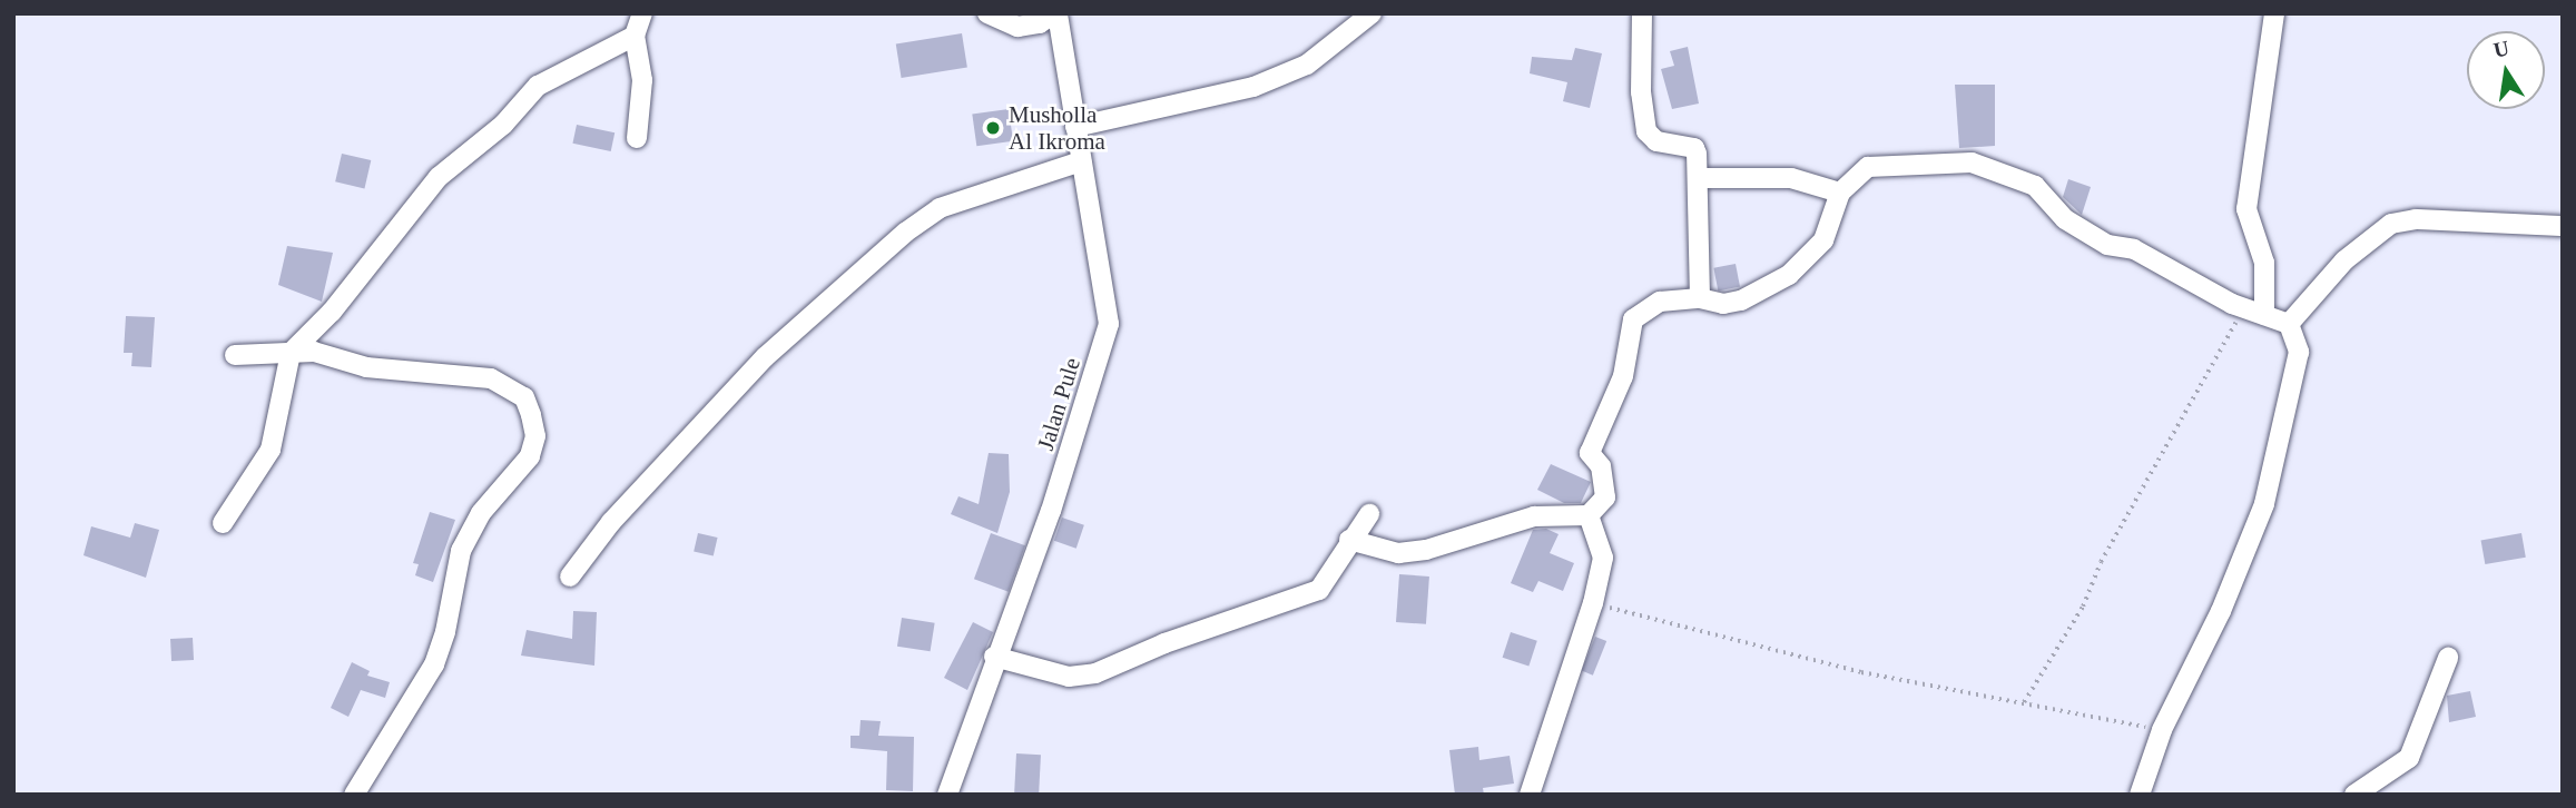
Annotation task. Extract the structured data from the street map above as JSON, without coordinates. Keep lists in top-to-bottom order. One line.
{"streets":{"street":["Jalan Pule"]},"places":["Musholla Al Ikroma"],"north":"top"}
